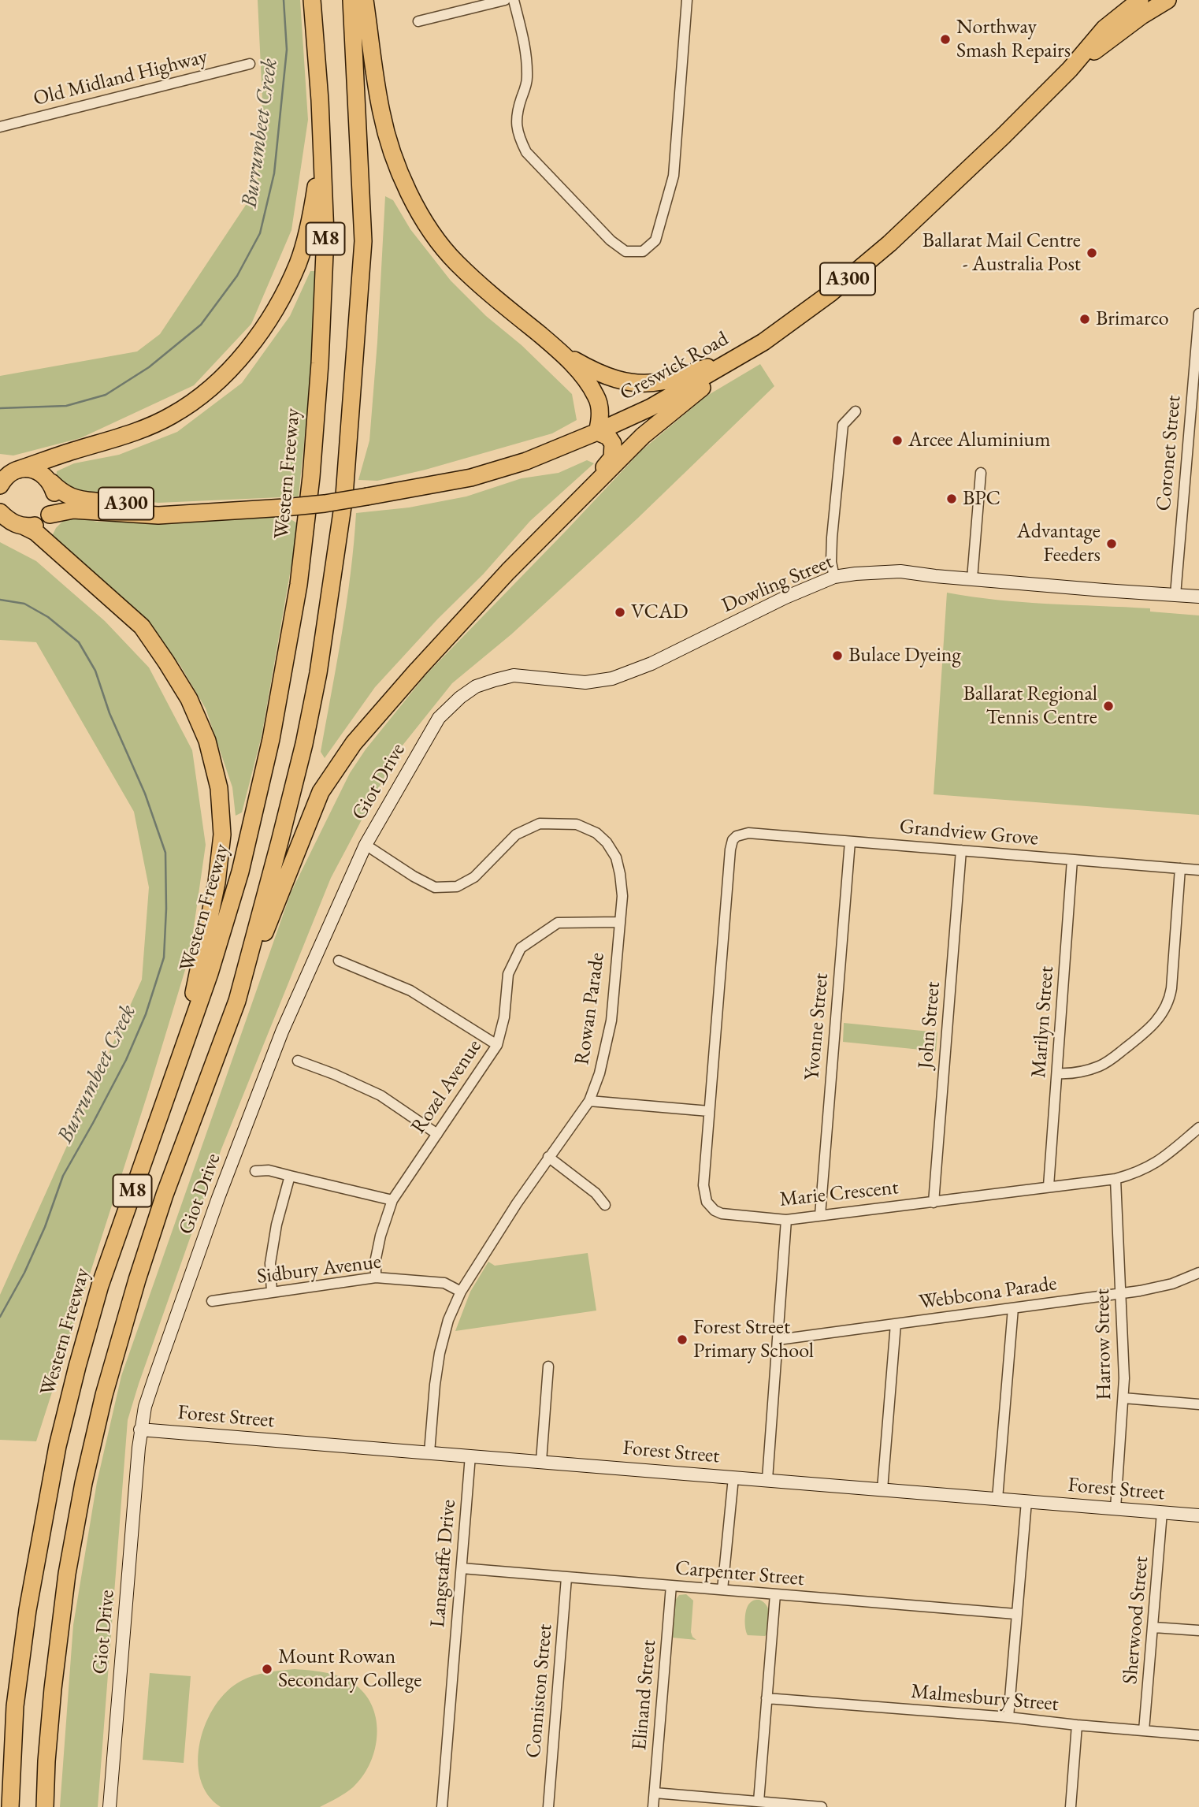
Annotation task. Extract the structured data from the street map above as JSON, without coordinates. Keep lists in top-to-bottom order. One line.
{"streets":{"highway":["M8","A300","Creswick Road","Western Freeway"],"street":["Old Midland Highway","Coronet Street","Dowling Street","Giot Drive","Grandview Grove","Rowan Parade","Marilyn Street","John Street","Yvonne Street","Rozel Avenue","Marie Crescent","Sidbury Avenue","Webbcona Parade","Harrow Street","Forest Street","Langstaffe Drive","Carpenter Street","Sherwood Street","Conniston Street","Elinand Street","Malmesbury Street"]},"crossings":[["A300","Creswick Road"],["Coronet Street","Dowling Street"],["Dowling Street","Giot Drive"],["Giot Drive","Rowan Parade"],["Giot Drive","Forest Street"],["Grandview Grove","Marilyn Street"],["Grandview Grove","John Street"],["Grandview Grove","Yvonne Street"],["Grandview Grove","Marie Crescent"],["Rowan Parade","Rozel Avenue"],["Rowan Parade","Sidbury Avenue"],["Rowan Parade","Forest Street"],["Marilyn Street","Marie Crescent"],["John Street","Marie Crescent"],["Yvonne Street","Marie Crescent"],["Rozel Avenue","Sidbury Avenue"],["Marie Crescent","Harrow Street"],["Webbcona Parade","Harrow Street"],["Harrow Street","Forest Street"],["Forest Street","Langstaffe Drive"],["Forest Street","Sherwood Street"],["Langstaffe Drive","Carpenter Street"],["Carpenter Street","Conniston Street"],["Carpenter Street","Elinand Street"],["Sherwood Street","Malmesbury Street"]],"water":["Burrumbeet Creek"],"places":["Northway Smash Repairs","Ballarat Mail Centre - Australia Post","Brimarco","Arcee Aluminium","BPC","Advantage Feeders","VCAD","Bulace Dyeing","Ballarat Regional Tennis Centre","Forest Street Primary School","Mount Rowan Secondary College"]}
